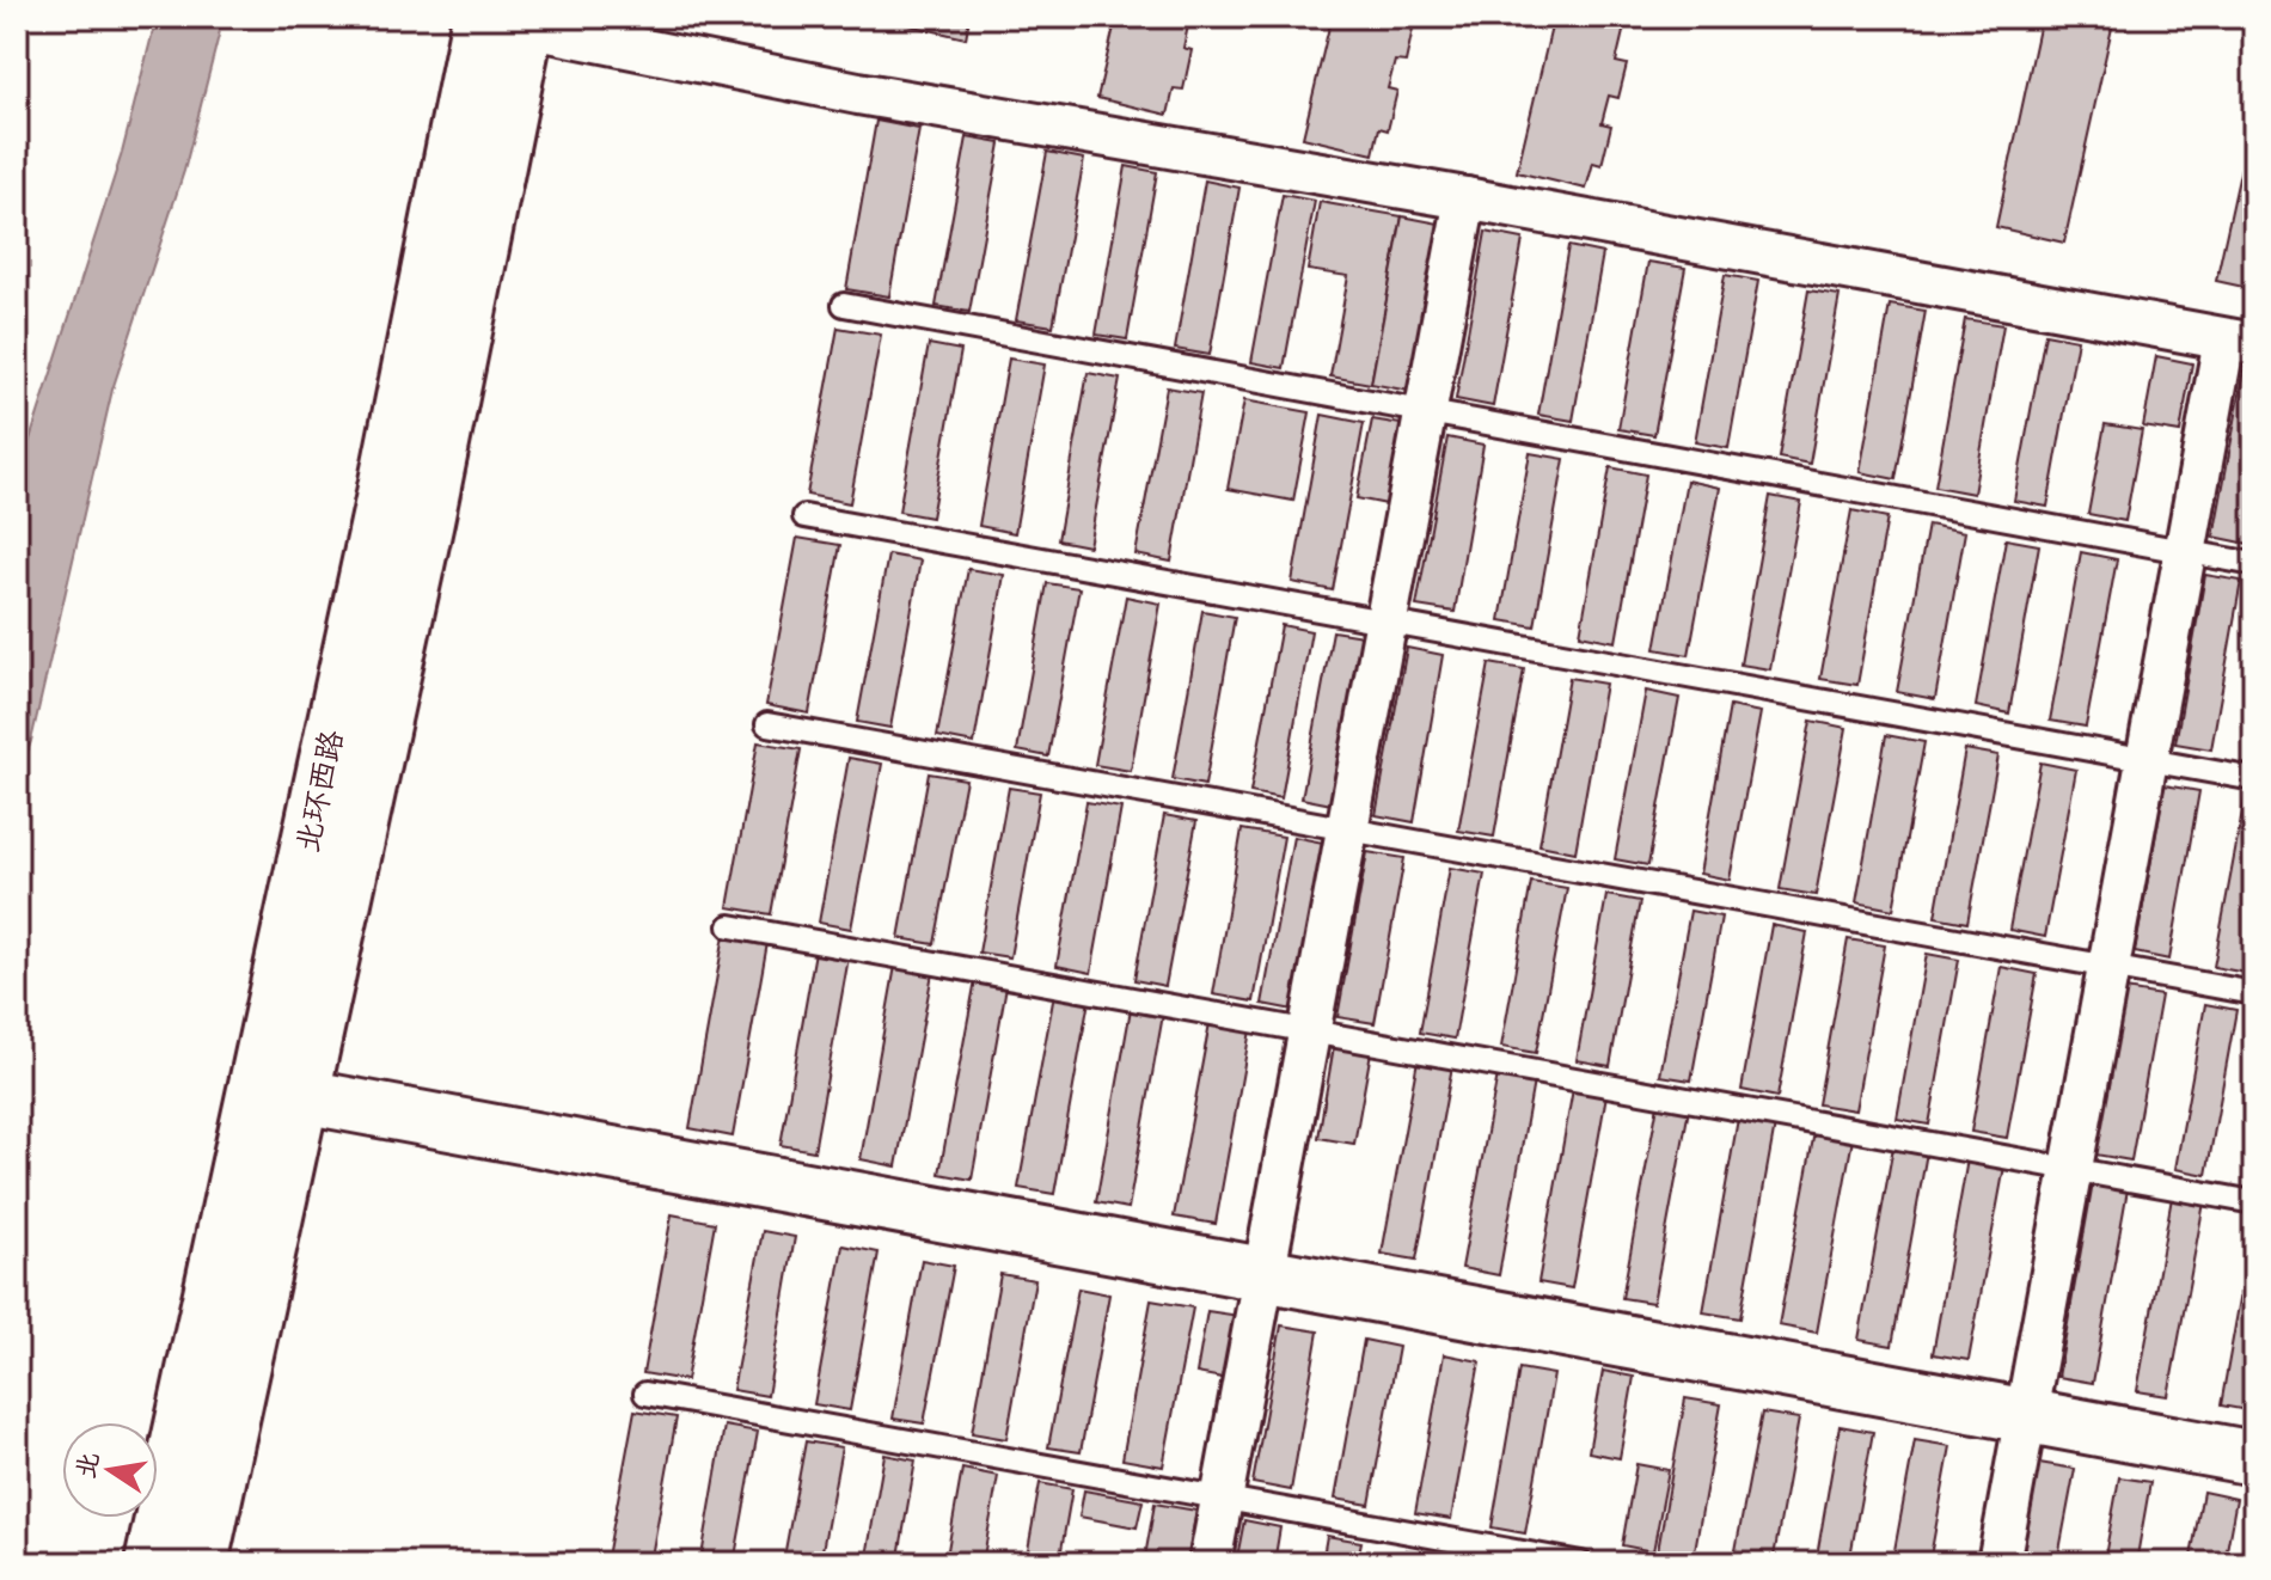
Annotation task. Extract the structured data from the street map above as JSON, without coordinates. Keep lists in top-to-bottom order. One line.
{"streets":{"main road":["北环西路"]},"north":"left"}
